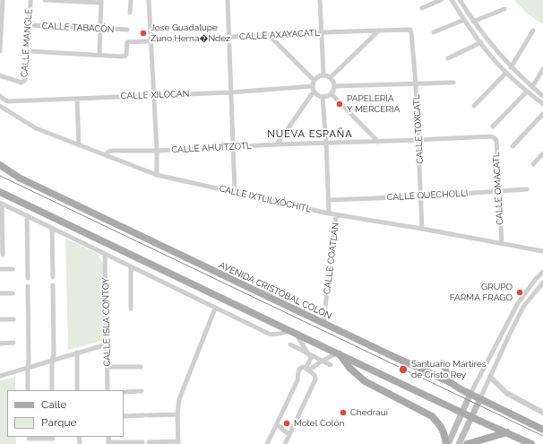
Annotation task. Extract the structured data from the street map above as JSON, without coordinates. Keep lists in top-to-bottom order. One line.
{"streets":{"main road":["AVENIDA CRISTÓBAL COLÓN"],"street":["CALLE TABACÓN","CALLE AXAYÁCATL","CALLE MANGLE","CALLE XILOCAN","CALLE TOXCATL","CALLE AHUÍTZOTL","CALLE OMACATL","CALLE QUECHOLLI","CALLE IXTLILXÓCHITL","CALLE COATLÁN","CALLE ISLA CONTOY"]},"crossings":[["CALLE TABACÓN","CALLE MANGLE"],["CALLE AXAYÁCATL","CALLE TOXCATL"],["CALLE XILOCAN","CALLE COATLÁN"],["CALLE TOXCATL","CALLE AHUÍTZOTL"],["CALLE TOXCATL","CALLE QUECHOLLI"],["CALLE TOXCATL","CALLE IXTLILXÓCHITL"],["CALLE AHUÍTZOTL","CALLE OMACATL"],["CALLE AHUÍTZOTL","CALLE IXTLILXÓCHITL"],["CALLE AHUÍTZOTL","CALLE COATLÁN"],["CALLE OMACATL","CALLE QUECHOLLI"],["CALLE OMACATL","CALLE IXTLILXÓCHITL"],["CALLE QUECHOLLI","CALLE COATLÁN"],["CALLE IXTLILXÓCHITL","CALLE COATLÁN"],["CALLE COATLÁN","AVENIDA CRISTÓBAL COLÓN"]],"districts":["NUEVA ESPAÑA"],"places":["Jose Guadalupe Zuno Herna�Ndez","PAPELERIA Y MERCERIA","GRUPO FARMA FRAGO","Santuario Mártires de Cristo Rey","Chedraui","Motel Colón"],"legend":["Calle","Parque"]}
